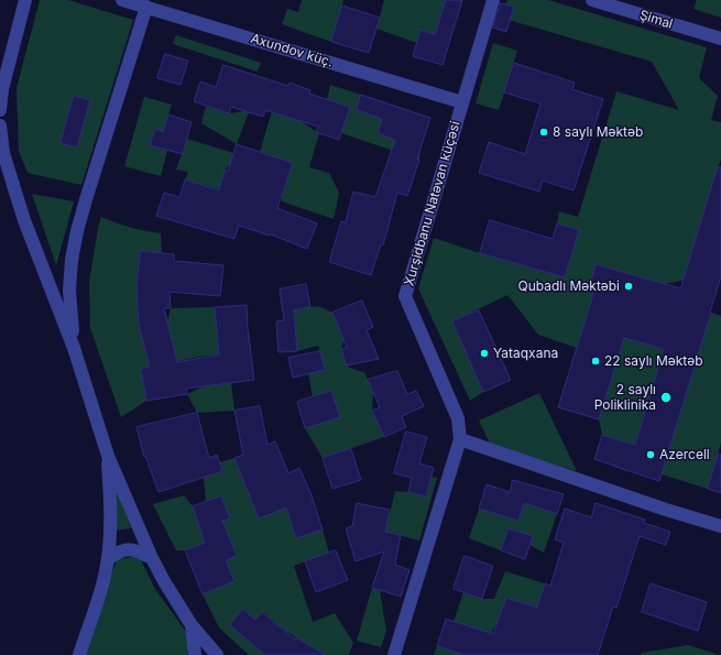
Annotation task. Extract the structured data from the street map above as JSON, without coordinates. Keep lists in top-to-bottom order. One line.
{"streets":{"street":["Şimal","Axundov küç.","Xurşidbanu Natəvan küçəsi"]},"crossings":[["Axundov küç.","Xurşidbanu Natəvan küçəsi"]],"places":["8 saylı Məktəb","Qubadlı Məktəbi","Yataqxana","22 saylı Məktəb","2 saylı Poliklinika","Azercell"]}
